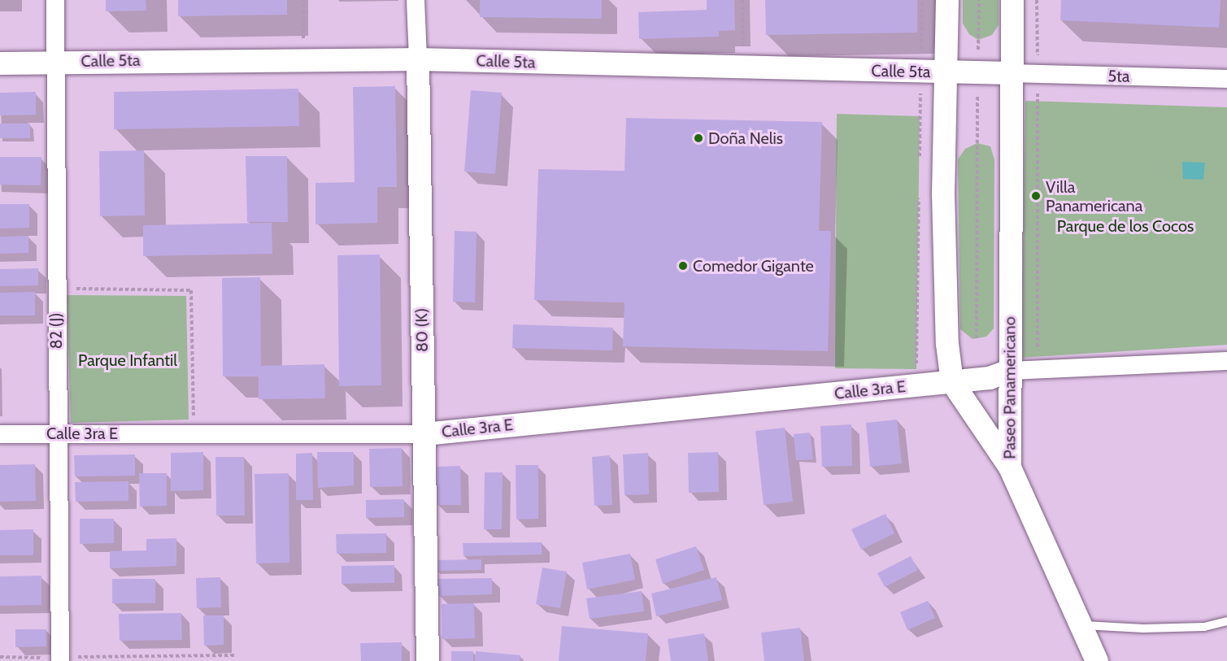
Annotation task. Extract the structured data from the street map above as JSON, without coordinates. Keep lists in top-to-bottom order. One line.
{"streets":{"street":["Calle 5ta","5ta","80 (K)","82 (J)","Paseo Panamericano","Calle 3ra E"]},"crossings":[["Calle 5ta","5ta"],["Calle 5ta","80 (K)"],["Calle 5ta","82 (J)"],["Calle 5ta","Paseo Panamericano"],["5ta","Paseo Panamericano"],["80 (K)","Calle 3ra E"],["82 (J)","Calle 3ra E"],["Paseo Panamericano","Calle 3ra E"]],"parks":["Parque de los Cocos","Parque Infantil"],"places":["Doña Nelis","Villa Panamericana","Comedor Gigante"]}
